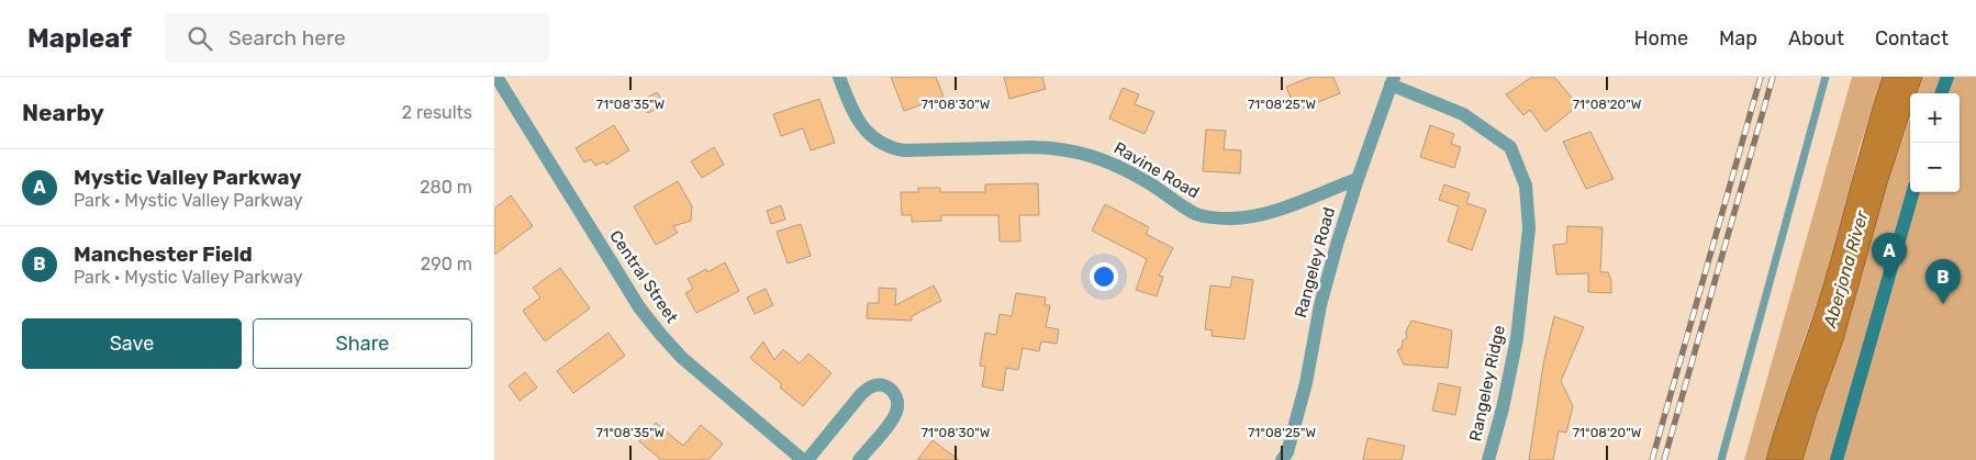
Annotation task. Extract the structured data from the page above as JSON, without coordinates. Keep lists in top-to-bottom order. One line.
{"streets":{"street":["Ravine Road","Rangeley Road","Central Street","Rangeley Ridge"]},"crossings":[["Ravine Road","Rangeley Road"],["Rangeley Road","Rangeley Ridge"]],"water":["Aberjona River"],"page":{"header":"Mapleaf","search":"Search here","nav":["Home","Map","About","Contact"],"heading":["Nearby","2 results"],"map_buttons":["+","−"],"list":[{"mark":"A","name":"Mystic Valley Parkway","note":"Park · Mystic Valley Parkway","value":"280 m"},{"mark":"B","name":"Manchester Field","note":"Park · Mystic Valley Parkway","value":"290 m"}],"pins":["A","B"],"buttons":["Save","Share"]},"coordinates":["71°08'35\"W","71°08'30\"W","71°08'25\"W","71°08'20\"W"]}
